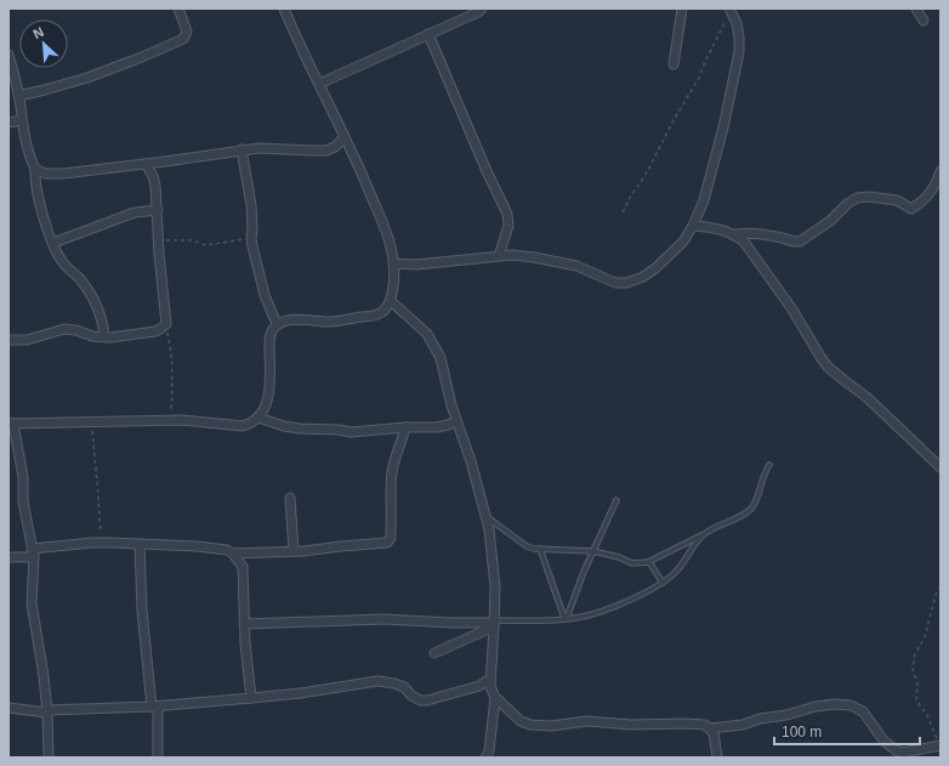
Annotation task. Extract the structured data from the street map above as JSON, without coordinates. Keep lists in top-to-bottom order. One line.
{"scale_bar":"100 m","north":"top left"}
